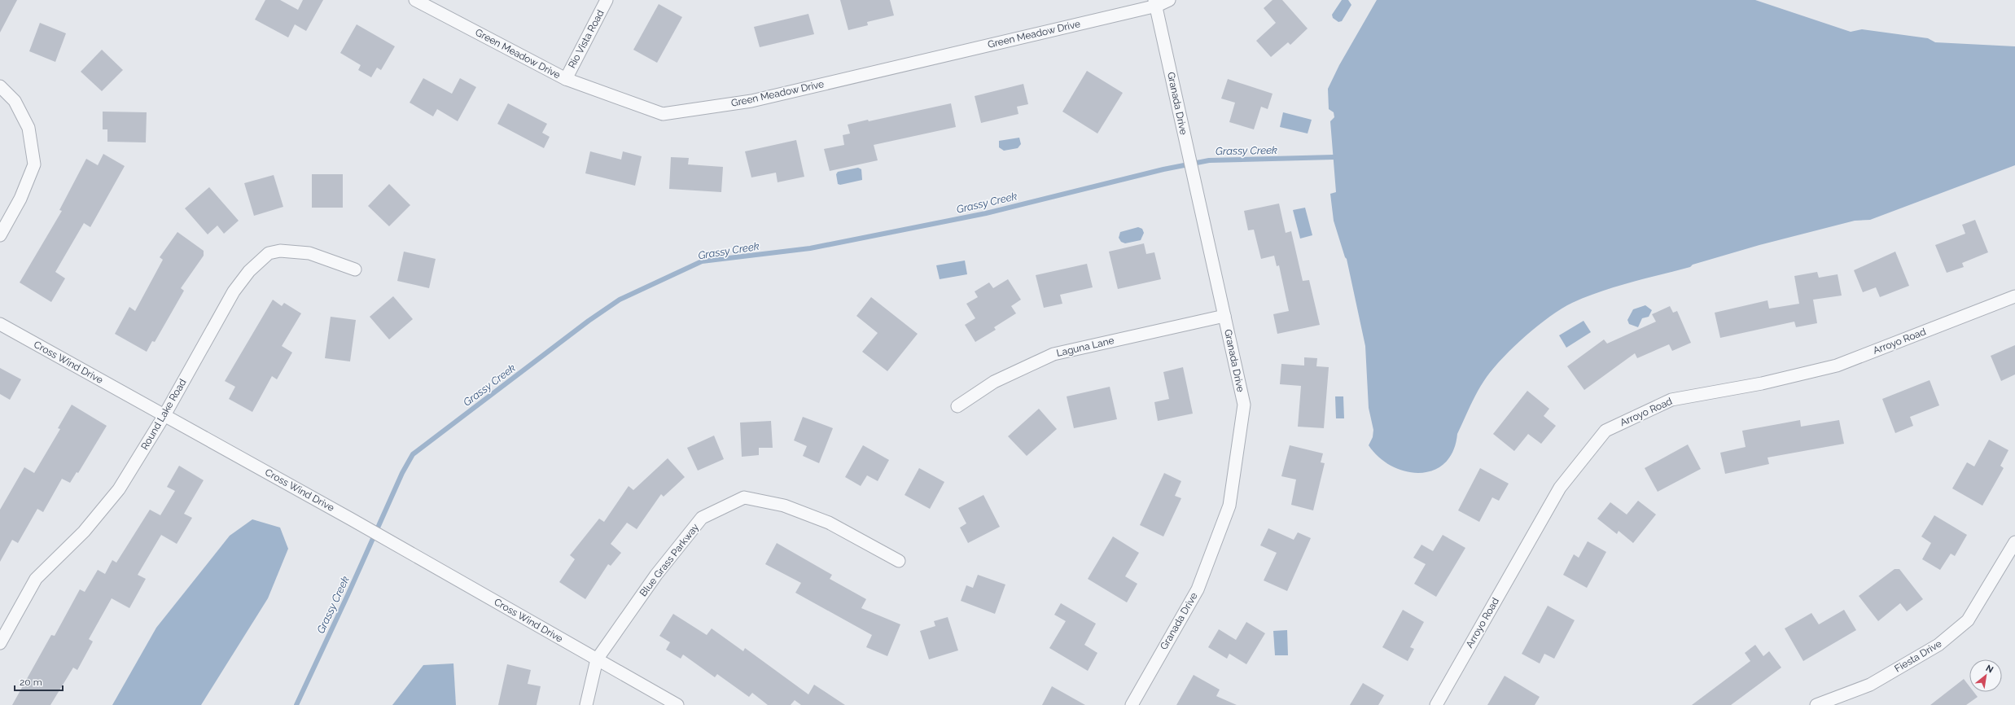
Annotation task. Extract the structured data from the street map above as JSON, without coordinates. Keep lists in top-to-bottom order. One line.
{"streets":{"street":["Green Meadow Drive","Rio Vista Road","Granada Drive","Arroyo Road","Laguna Lane","Cross Wind Drive","Round Lake Road","Blue Grass Parkway","Fiesta Drive"]},"crossings":[["Green Meadow Drive","Rio Vista Road"],["Green Meadow Drive","Granada Drive"],["Granada Drive","Laguna Lane"],["Cross Wind Drive","Round Lake Road"],["Cross Wind Drive","Blue Grass Parkway"]],"water":["Grassy Creek"],"scale_bar":"20 m","north":"top right"}
